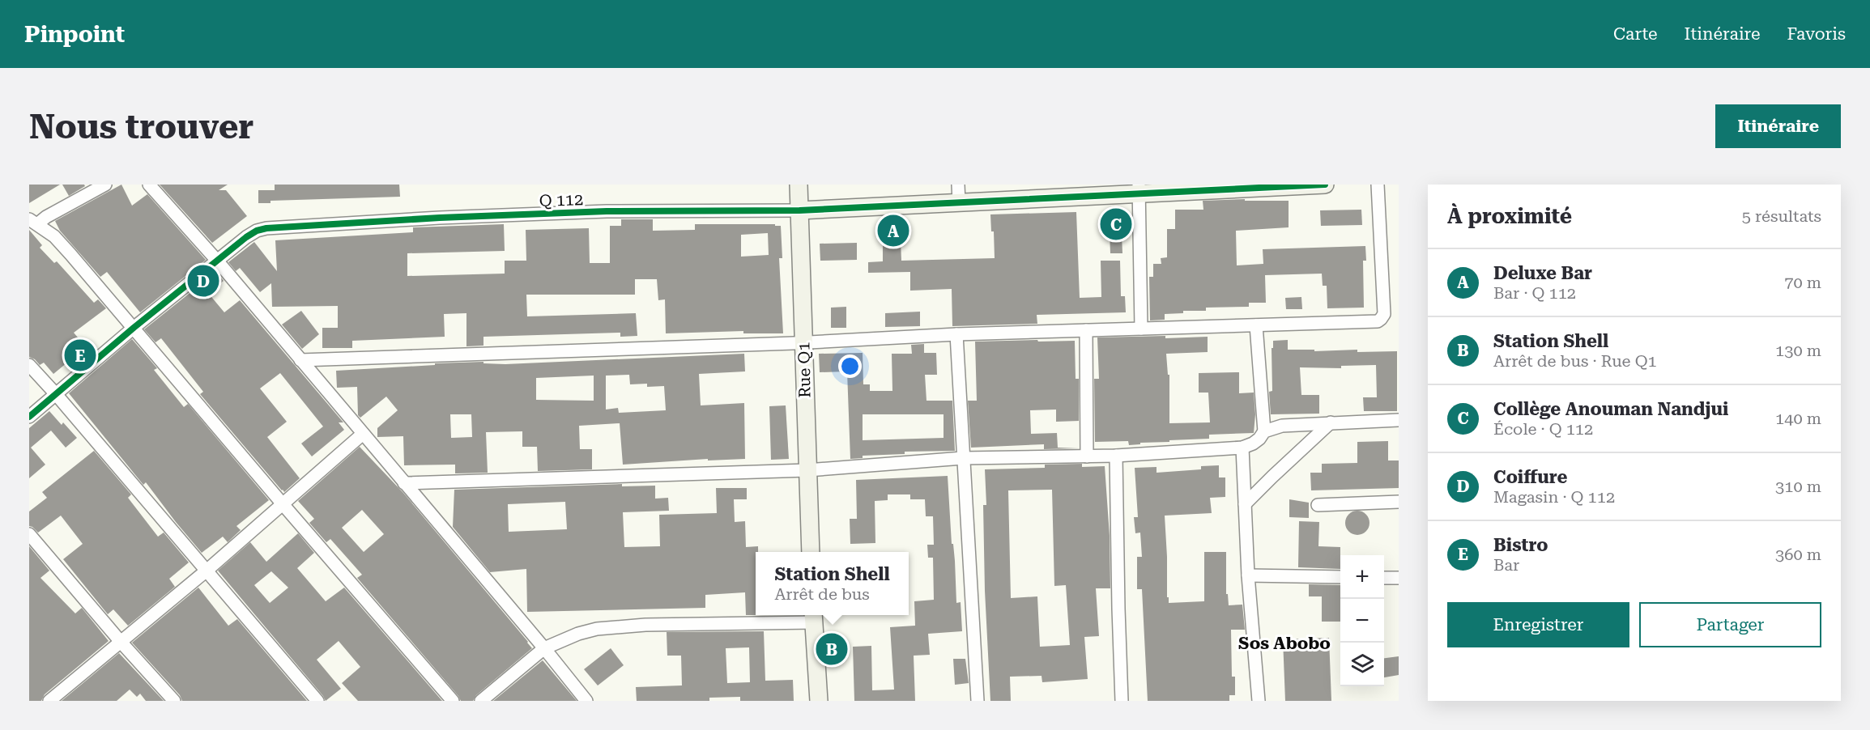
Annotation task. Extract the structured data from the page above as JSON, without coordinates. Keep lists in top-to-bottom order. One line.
{"streets":{"street":["Q 112","Rue Q1"]},"crossings":[["Q 112","Rue Q1"]],"districts":["Sos Abobo"],"page":{"header":"Pinpoint","nav":["Carte","Itinéraire","Favoris"],"buttons":["Itinéraire",["Enregistrer","Partager"]],"title":"Nous trouver","heading":["À proximité","5 résultats"],"pins":["C","A","D","E","B"],"list":[{"mark":"A","name":"Deluxe Bar","note":"Bar · Q 112","value":"70 m"},{"mark":"B","name":"Station Shell","note":"Arrêt de bus · Rue Q1","value":"130 m"},{"mark":"C","name":"Collège Anouman Nandjui","note":"École · Q 112","value":"140 m"},{"mark":"D","name":"Coiffure","note":"Magasin · Q 112","value":"310 m"},{"mark":"E","name":"Bistro","note":"Bar","value":"360 m"}],"popup":["Station Shell","Arrêt de bus"],"map_buttons":["+","−"]}}
